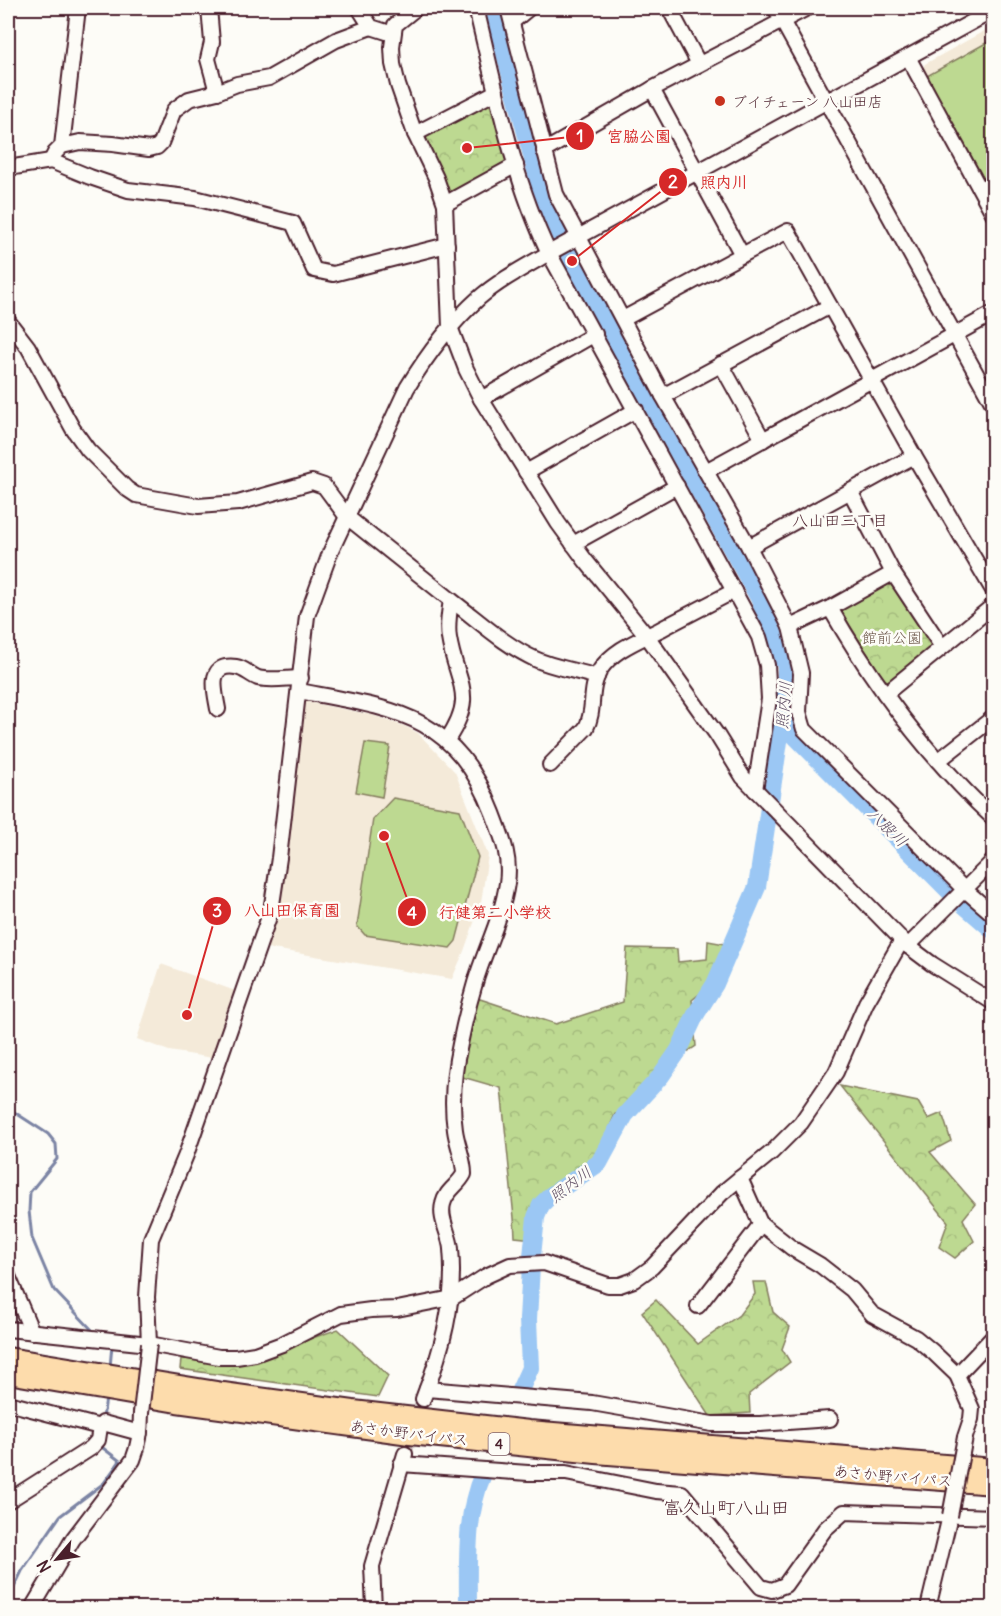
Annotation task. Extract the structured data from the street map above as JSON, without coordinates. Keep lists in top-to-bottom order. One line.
{"streets":{"highway":["あさか野バイパス","4"]},"districts":["八山田三丁目","富久山町八山田"],"water":["照内川","八股川"],"parks":["館前公園"],"places":["ブイチェーン 八山田店","宮脇公園","照内川","行健第二小学校","八山田保育園"],"north":"bottom left"}
